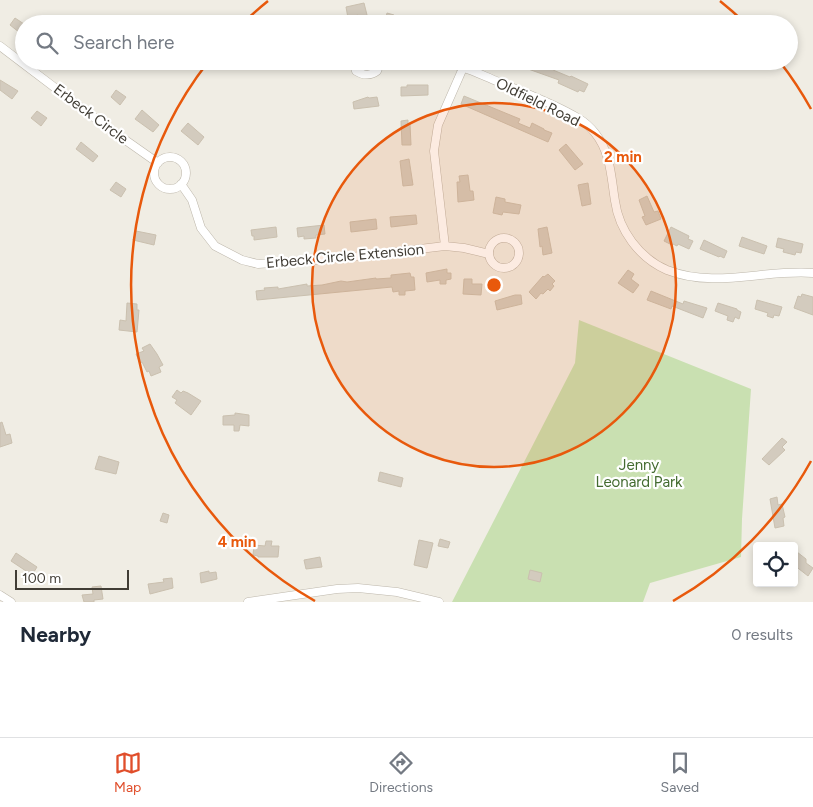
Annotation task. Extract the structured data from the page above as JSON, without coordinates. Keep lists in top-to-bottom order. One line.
{"streets":{"street":["Oldfield Road","Erbeck Circle","Erbeck Circle Extension"]},"crossings":[["Erbeck Circle","Erbeck Circle Extension"]],"parks":["Jenny Leonard Park"],"scale_bar":"100 m","page":{"search":"Search here","scale":"100 m","heading":["Nearby","0 results"],"nav":["Map","Directions","Saved"]},"rings":["2 min","4 min"]}
